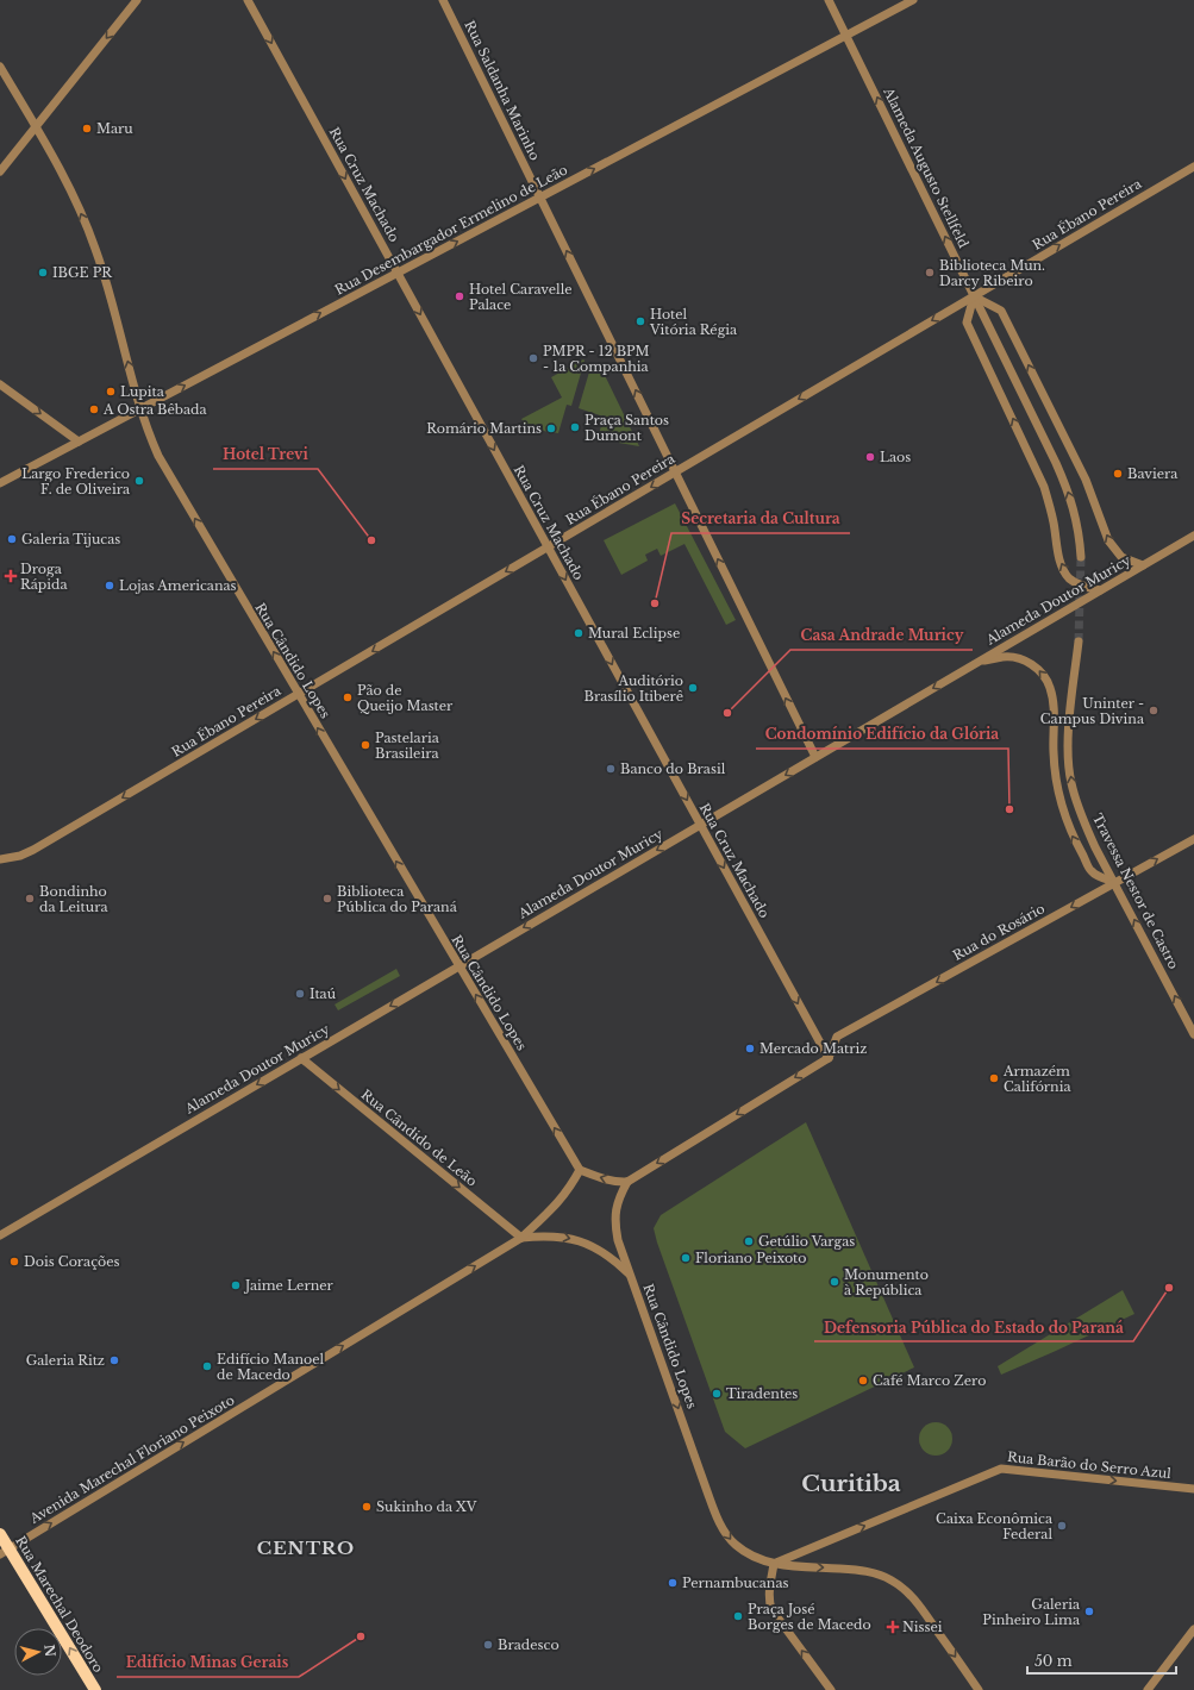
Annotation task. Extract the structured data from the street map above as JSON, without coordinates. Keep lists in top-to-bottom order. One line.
{"streets":{"main road":["Rua Marechal Deodoro"],"street":["Rua Saldanha Marinho","Alameda Augusto Stellfeld","Rua Cruz Machado","Rua Ébano Pereira","Rua Desembargador Ermelino de Leão","Alameda Doutor Muricy","Rua Cândido Lopes","Travessa Nestor de Castro","Rua do Rosário","Rua Cândido de Leão","Avenida Marechal Floriano Peixoto","Rua Barão do Serro Azul"]},"crossings":[["Rua Saldanha Marinho","Rua Ébano Pereira"],["Rua Saldanha Marinho","Rua Desembargador Ermelino de Leão"],["Rua Saldanha Marinho","Alameda Doutor Muricy"],["Alameda Augusto Stellfeld","Rua Ébano Pereira"],["Alameda Augusto Stellfeld","Rua Desembargador Ermelino de Leão"],["Rua Cruz Machado","Rua Ébano Pereira"],["Rua Cruz Machado","Rua Desembargador Ermelino de Leão"],["Rua Cruz Machado","Alameda Doutor Muricy"],["Rua Cruz Machado","Rua do Rosário"],["Rua Ébano Pereira","Rua Cândido Lopes"],["Rua Desembargador Ermelino de Leão","Rua Cândido Lopes"],["Alameda Doutor Muricy","Rua Cândido Lopes"],["Alameda Doutor Muricy","Rua Cândido de Leão"],["Rua Cândido Lopes","Avenida Marechal Floriano Peixoto"],["Rua Cândido Lopes","Rua Barão do Serro Azul"],["Travessa Nestor de Castro","Rua do Rosário"],["Rua Cândido de Leão","Avenida Marechal Floriano Peixoto"],["Avenida Marechal Floriano Peixoto","Rua Marechal Deodoro"]],"one_way":["Rua Saldanha Marinho","Rua Cruz Machado","Rua Desembargador Ermelino de Leão","Alameda Doutor Muricy","Travessa Nestor de Castro","Rua Cândido de Leão","Avenida Marechal Floriano Peixoto","Rua Barão do Serro Azul","Rua Marechal Deodoro"],"districts":["Curitiba","CENTRO"],"places":{"other":["Maru","IBGE PR","Biblioteca Mun. Darcy Ribeiro","Hotel Caravelle Palace","Hotel Vitória Régia","PMPR - 12 BPM - 1a Companhia","Lupita","A Ostra Bêbada","Praça Santos Dumont","Romário Martins","Laos","Baviera","Largo Frederico F. de Oliveira","Galeria Tijucas","Hotel Trevi","Lojas Americanas","Secretaria da Cultura","Mural Eclipse","Auditório Brasílio Itiberê","Pão de Queijo Master","Uninter - Campus Divina","Casa Andrade Muricy","Pastelaria Brasileira","Banco do Brasil","Condomínio Edifício da Glória","Bondinho da Leitura","Biblioteca Pública do Paraná","Itaú","Mercado Matriz","Armazém Califórnia","Getúlio Vargas","Floriano Peixoto","Dois Corações","Monumento à República","Jaime Lerner","Defensoria Pública do Estado do Paraná","Galeria Ritz","Edifício Manoel de Macedo","Café Marco Zero","Tiradentes","Sukinho da XV","Caixa Econômica Federal","Pernambucanas","Galeria Pinheiro Lima","Praça José Borges de Macedo","Edifício Minas Gerais","Bradesco"],"health":["Droga Rápida","Nissei"]},"scale_bar":"50 m","north":"right"}
